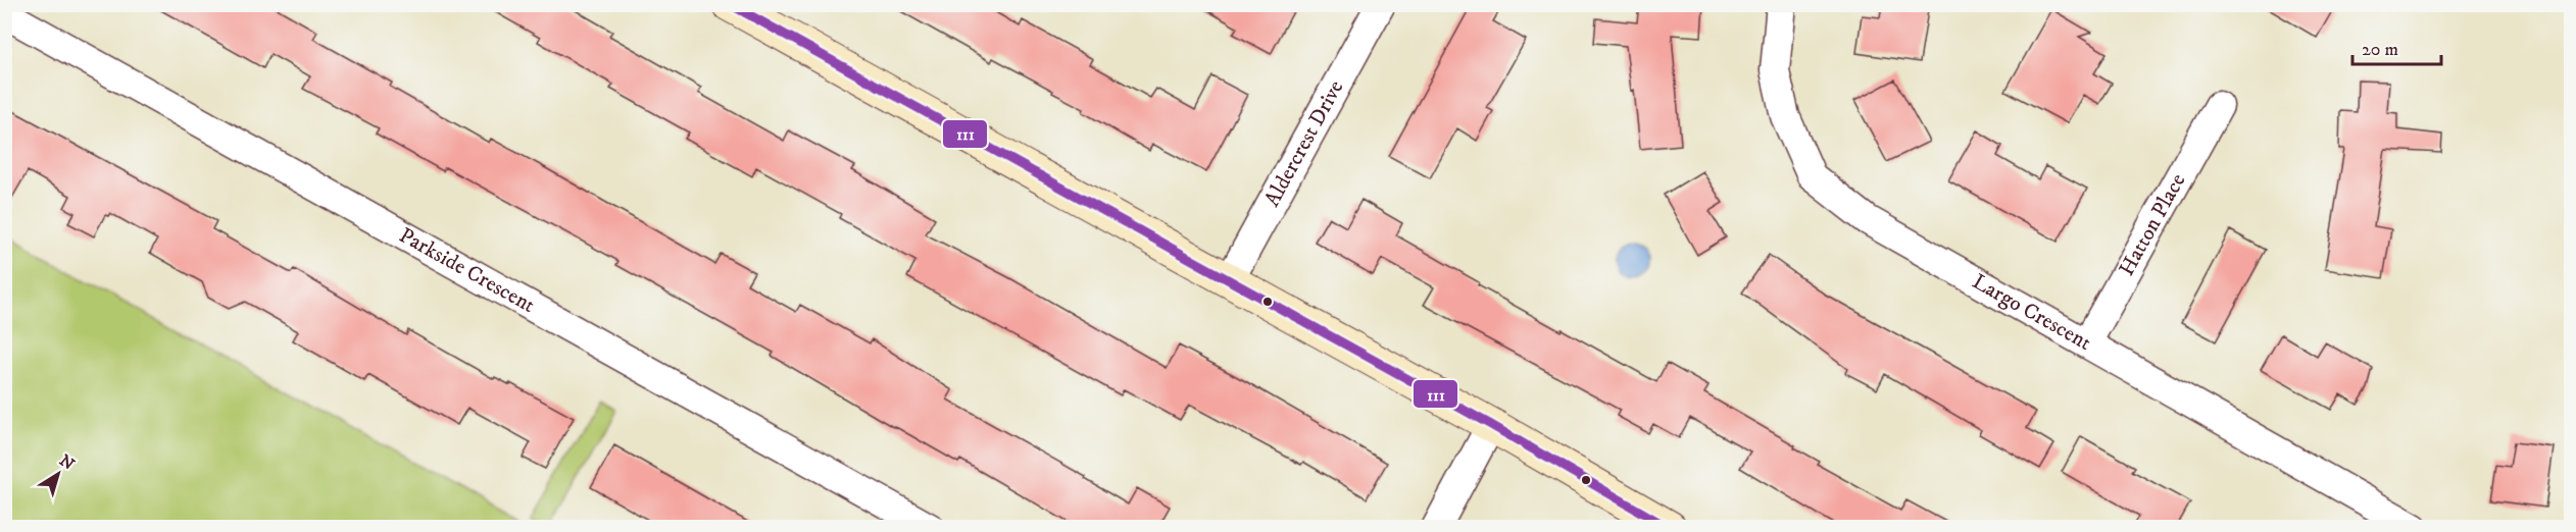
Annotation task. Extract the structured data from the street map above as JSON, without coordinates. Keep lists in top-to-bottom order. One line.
{"streets":{"street":["Aldercrest Drive","Hatton Place","Parkside Crescent","Largo Crescent"]},"crossings":[["Hatton Place","Largo Crescent"]],"lines":["transit line 111"],"scale_bar":"20 m","north":"top right"}
